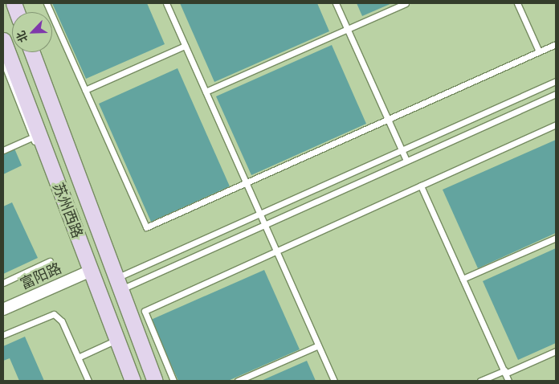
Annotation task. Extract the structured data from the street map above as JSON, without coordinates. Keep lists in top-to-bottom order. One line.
{"streets":{"main road":["苏州西路"],"street":["富阳路"]},"crossings":[["苏州西路","富阳路"]],"north":"bottom left"}
